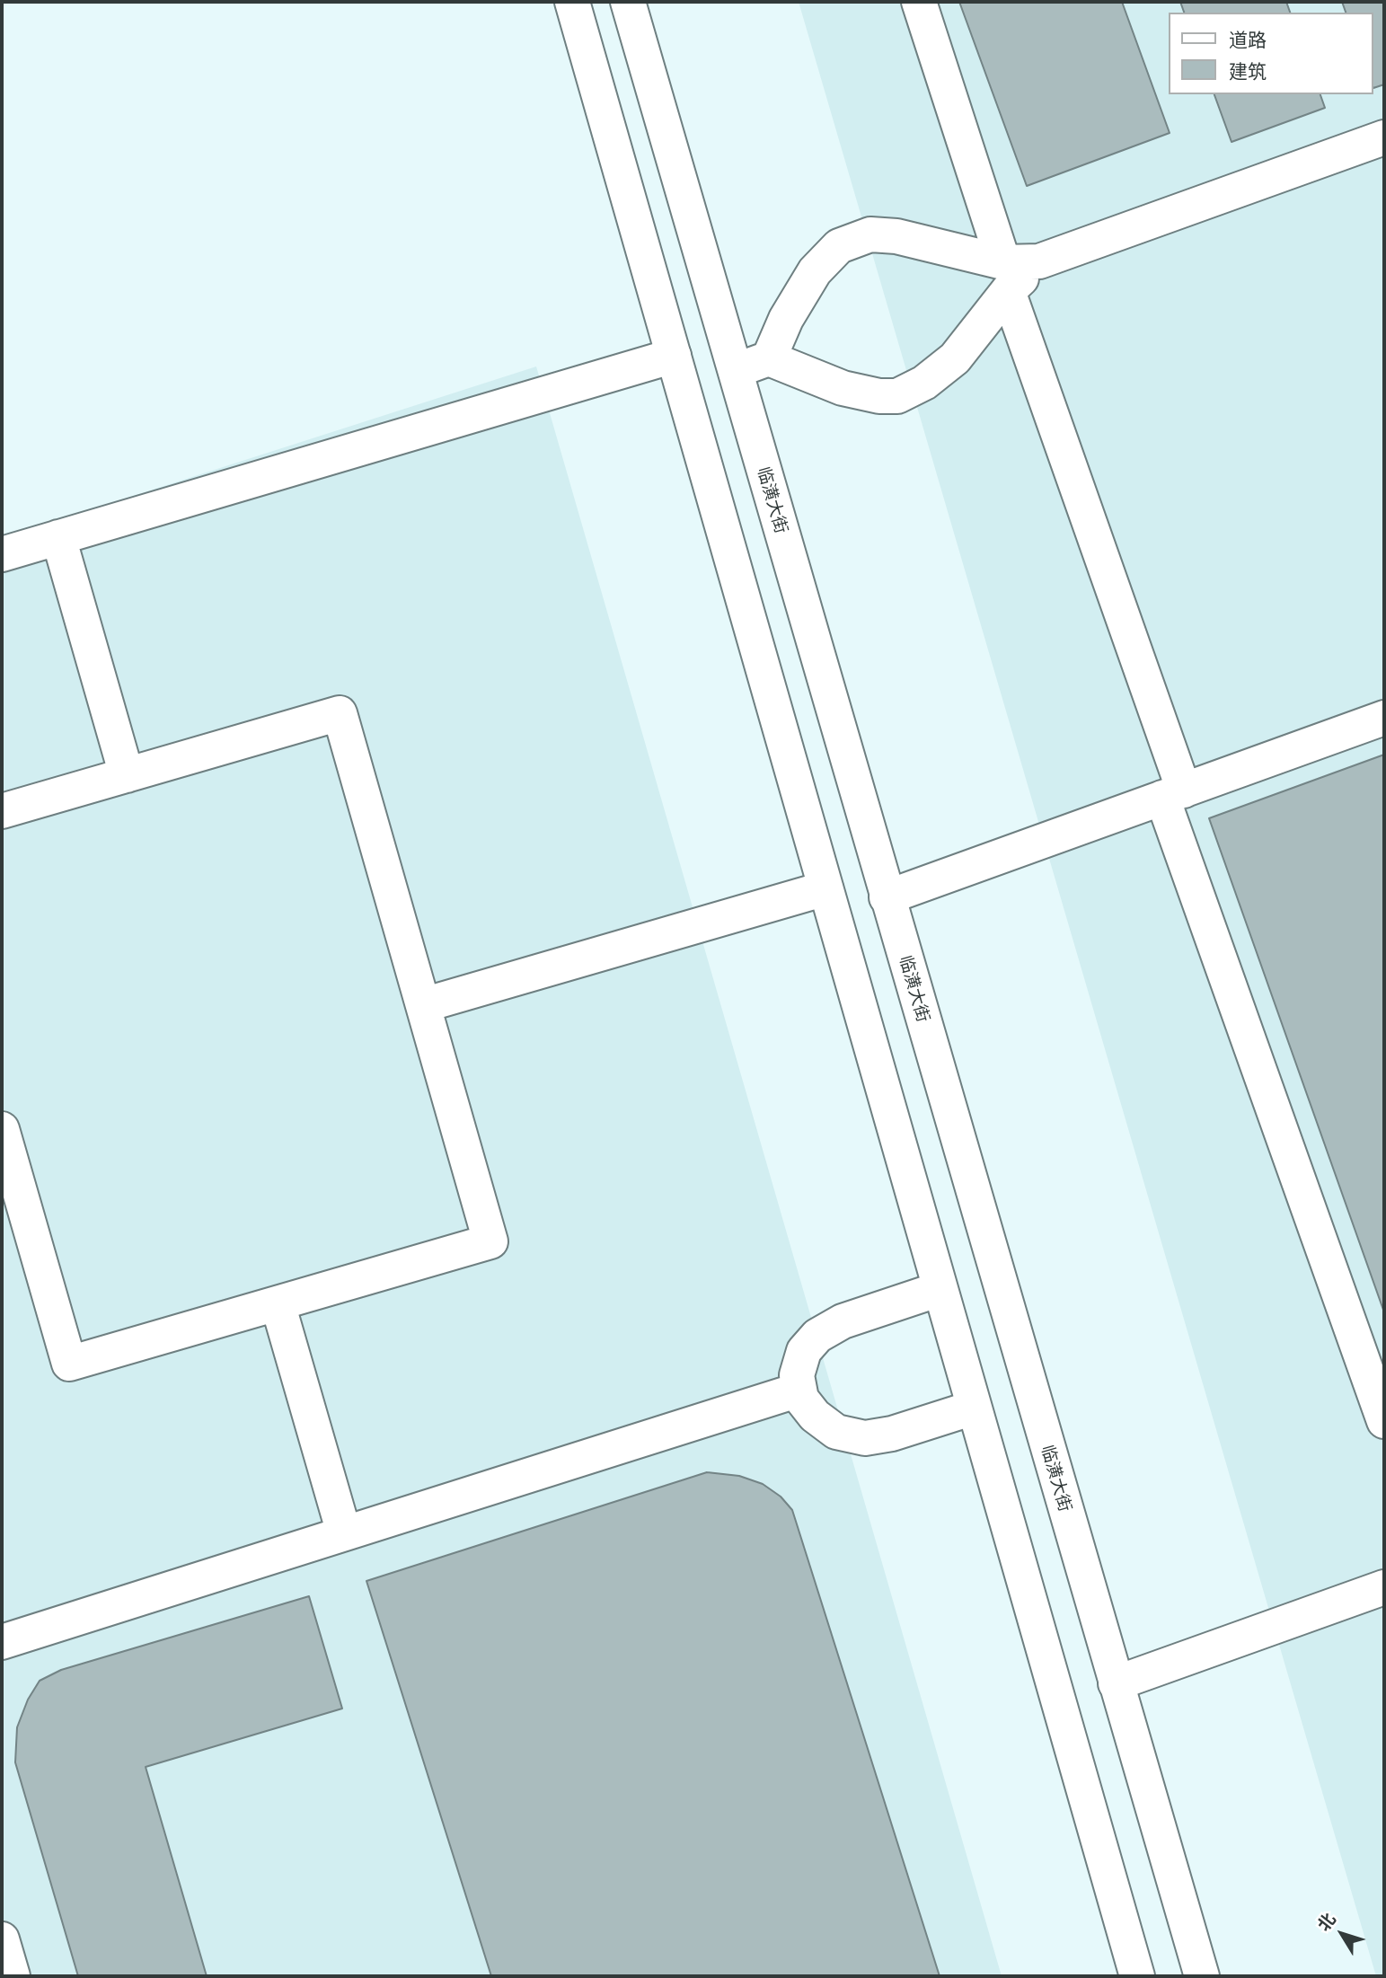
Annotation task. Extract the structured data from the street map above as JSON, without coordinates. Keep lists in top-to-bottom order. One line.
{"streets":{"main road":["临潢大街"]},"legend":["道路","建筑"],"north":"top left"}
